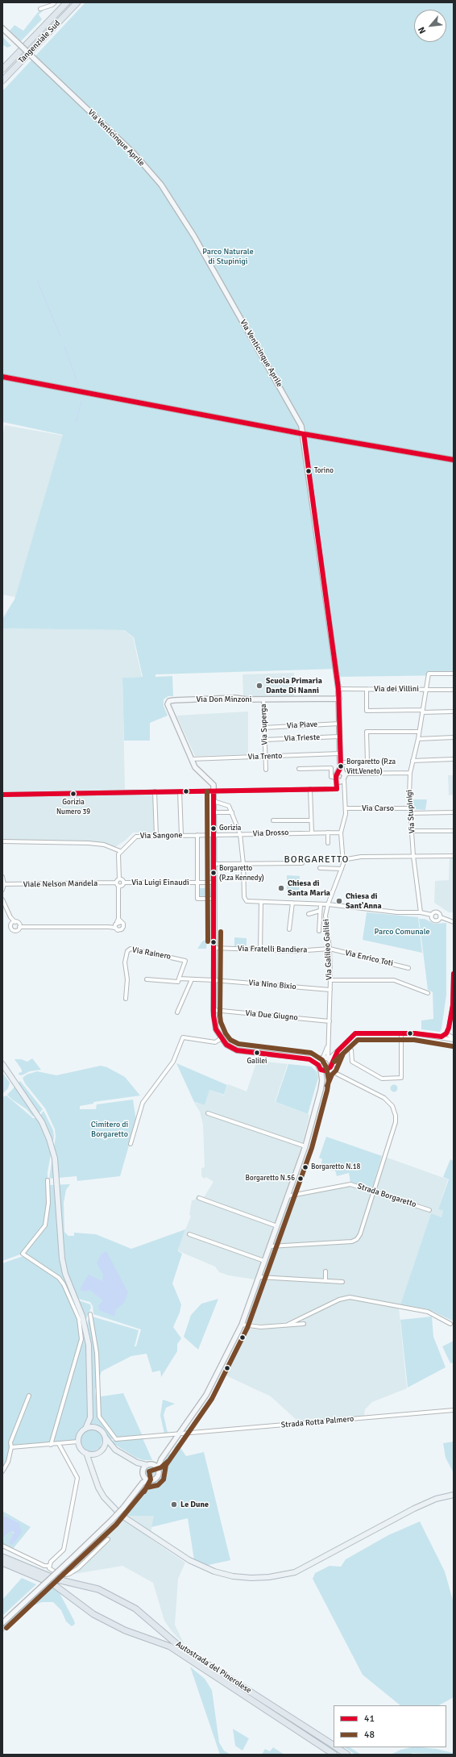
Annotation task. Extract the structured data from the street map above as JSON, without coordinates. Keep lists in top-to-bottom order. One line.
{"streets":{"highway":["Tangenziale Sud","Autostrada del Pinerolese"],"street":["Via Venticinque Aprile","Via dei Villini","Via Don Minzoni","Via Superga","Via Piave","Via Trieste","Via Trento","Via Carso","Via Stupinigi","Via Drosso","Via Sangone","Via Luigi Einaudi","Viale Nelson Mandela","Via Fratelli Bandiera","Via Galileo Galilei","Via Rainero","Via Enrico Toti","Via Nino Bixio","Via Due Giugno","Strada Borgaretto","Strada Rotta Palmero"]},"crossings":[["Via Venticinque Aprile","Via Galileo Galilei"],["Via dei Villini","Via Stupinigi"],["Via dei Villini","Via Galileo Galilei"],["Via Don Minzoni","Via Superga"],["Via Don Minzoni","Via Trento"],["Via Don Minzoni","Via Galileo Galilei"],["Via Superga","Via Piave"],["Via Superga","Via Trieste"],["Via Superga","Via Trento"],["Via Piave","Via Galileo Galilei"],["Via Trieste","Via Galileo Galilei"],["Via Trento","Via Galileo Galilei"],["Via Carso","Via Stupinigi"],["Via Carso","Via Galileo Galilei"],["Via Drosso","Via Sangone"],["Via Drosso","Via Galileo Galilei"],["Via Luigi Einaudi","Viale Nelson Mandela"],["Via Fratelli Bandiera","Via Galileo Galilei"],["Via Fratelli Bandiera","Via Enrico Toti"],["Via Galileo Galilei","Via Enrico Toti"],["Via Galileo Galilei","Via Nino Bixio"],["Via Galileo Galilei","Via Due Giugno"]],"districts":["BORGARETTO"],"parks":["Parco Naturale di Stupinigi","Parco Comunale","Cimitero di Borgaretto"],"places":["Torino","Scuola Primaria Dante Di Nanni","Borgaretto (P.za Vitt.Veneto)","Gorizia Numero 39","Gorizia","Borgaretto (P.za Kennedy)","Chiesa di Santa Maria","Chiesa di Sant'Anna","Galilei","Borgaretto N.18","Borgaretto N.56","Le Dune"],"lines":["transit line 41","transit line 48"],"legend":["41","48"],"north":"bottom left"}
